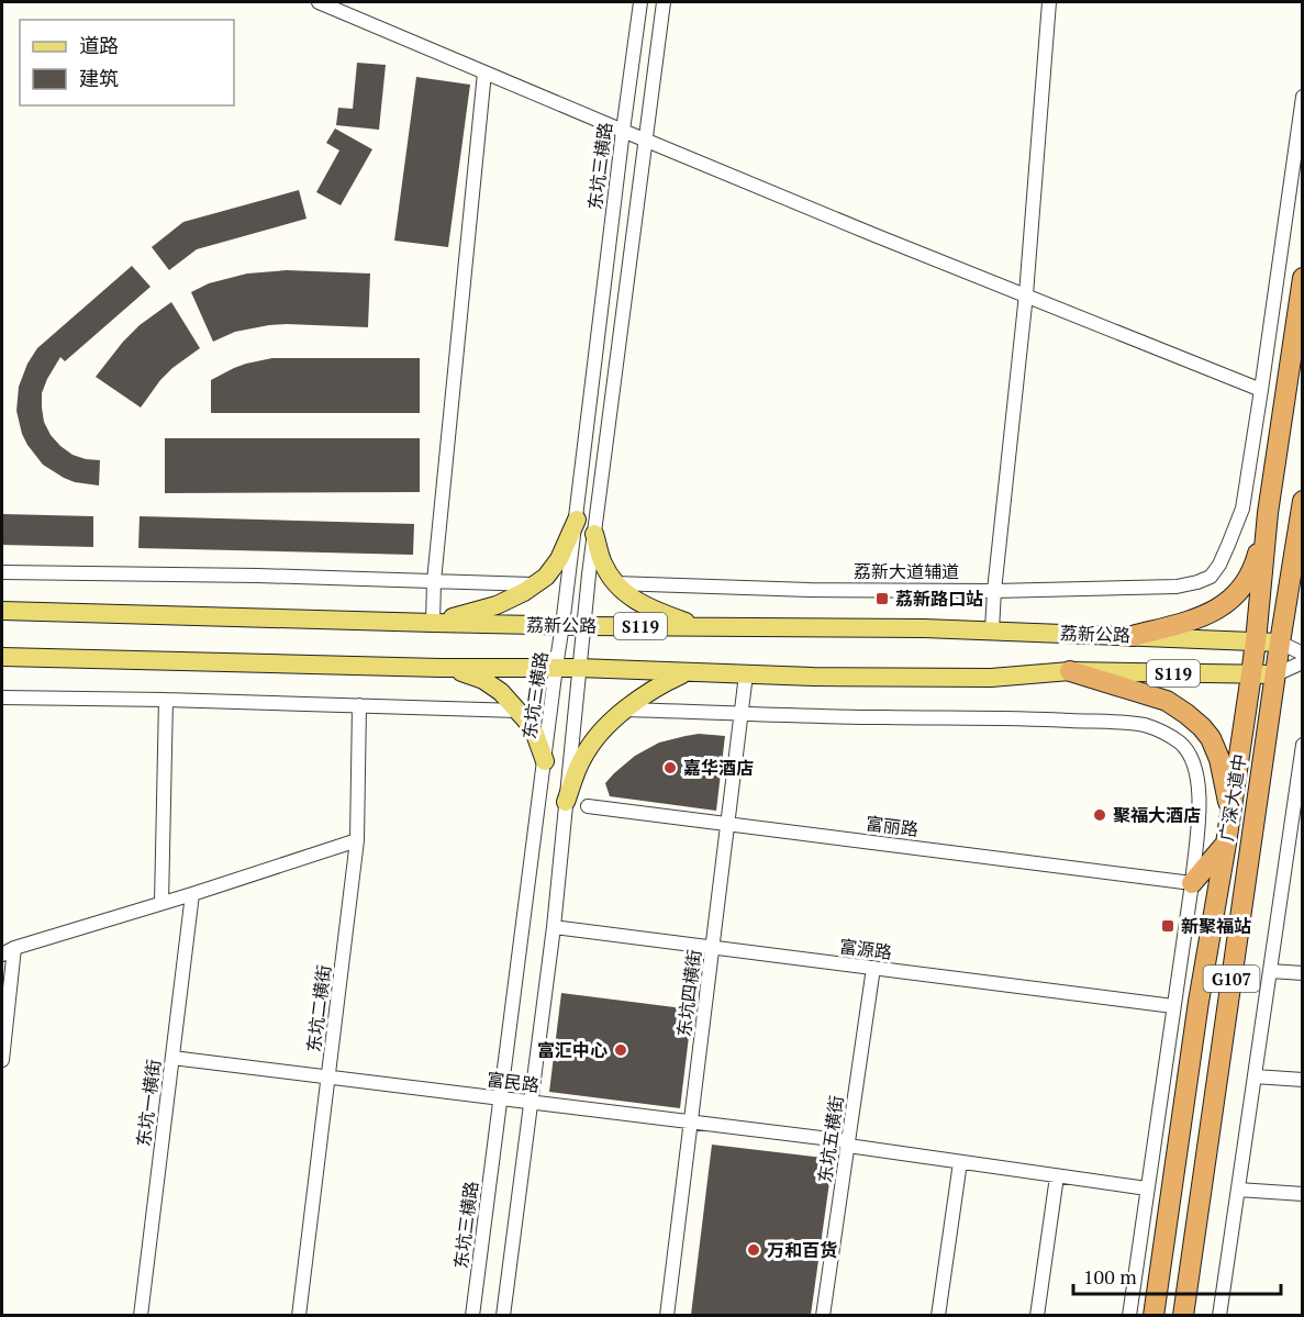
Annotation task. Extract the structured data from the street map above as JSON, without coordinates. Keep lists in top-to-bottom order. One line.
{"streets":{"highway":["广深大道中","G107"],"main road":["荔新公路","S119"],"street":["东坑三横路","荔新大道辅道","富丽路","富源路","东坑四横街","东坑二横街","富民路","东坑一横街","东坑五横街"]},"crossings":[["东坑三横路","荔新公路"],["东坑三横路","富民路"],["荔新公路","广深大道中"],["荔新公路","东坑四横街"],["富丽路","东坑四横街"],["富源路","东坑四横街"],["富源路","东坑五横街"],["东坑四横街","富民路"],["东坑二横街","富民路"],["富民路","东坑一横街"],["富民路","东坑五横街"]],"places":{"transit":["荔新路口站","新聚福站"],"other":["嘉华酒店","聚福大酒店","富汇中心","万和百货"]},"legend":["道路","建筑"],"scale_bar":"100 m"}
